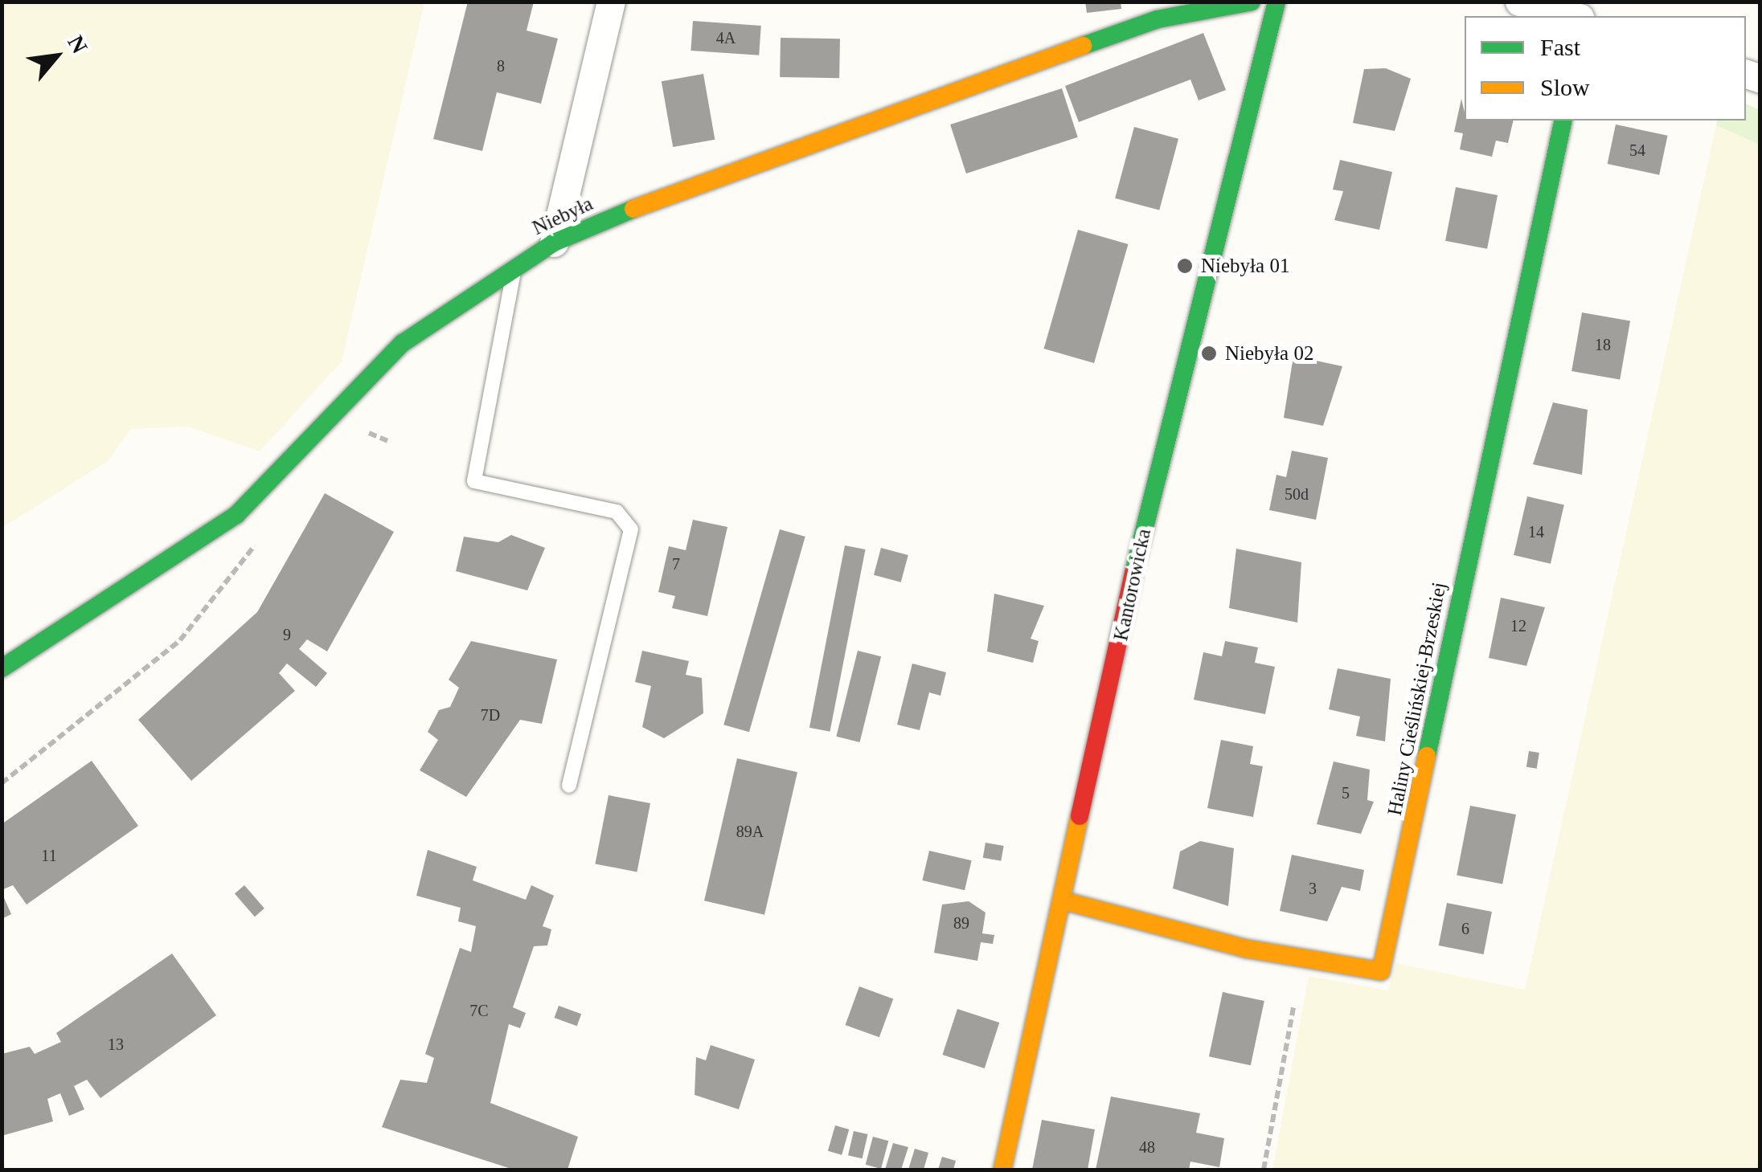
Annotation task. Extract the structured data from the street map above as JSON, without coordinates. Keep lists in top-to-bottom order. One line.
{"streets":{"street":["Niebyła","Kantorowicka","Haliny Cieślińskiej-Brzeskiej"]},"crossings":[["Kantorowicka","Haliny Cieślińskiej-Brzeskiej"]],"places":["Niebyła 01","Niebyła 02"],"house_numbers":["4A","8","54","18","50d","14","7","12","9","7D","5","89A","11","3","89","6","7C","13","48"],"legend":["Fast","Slow"],"north":"top right"}
